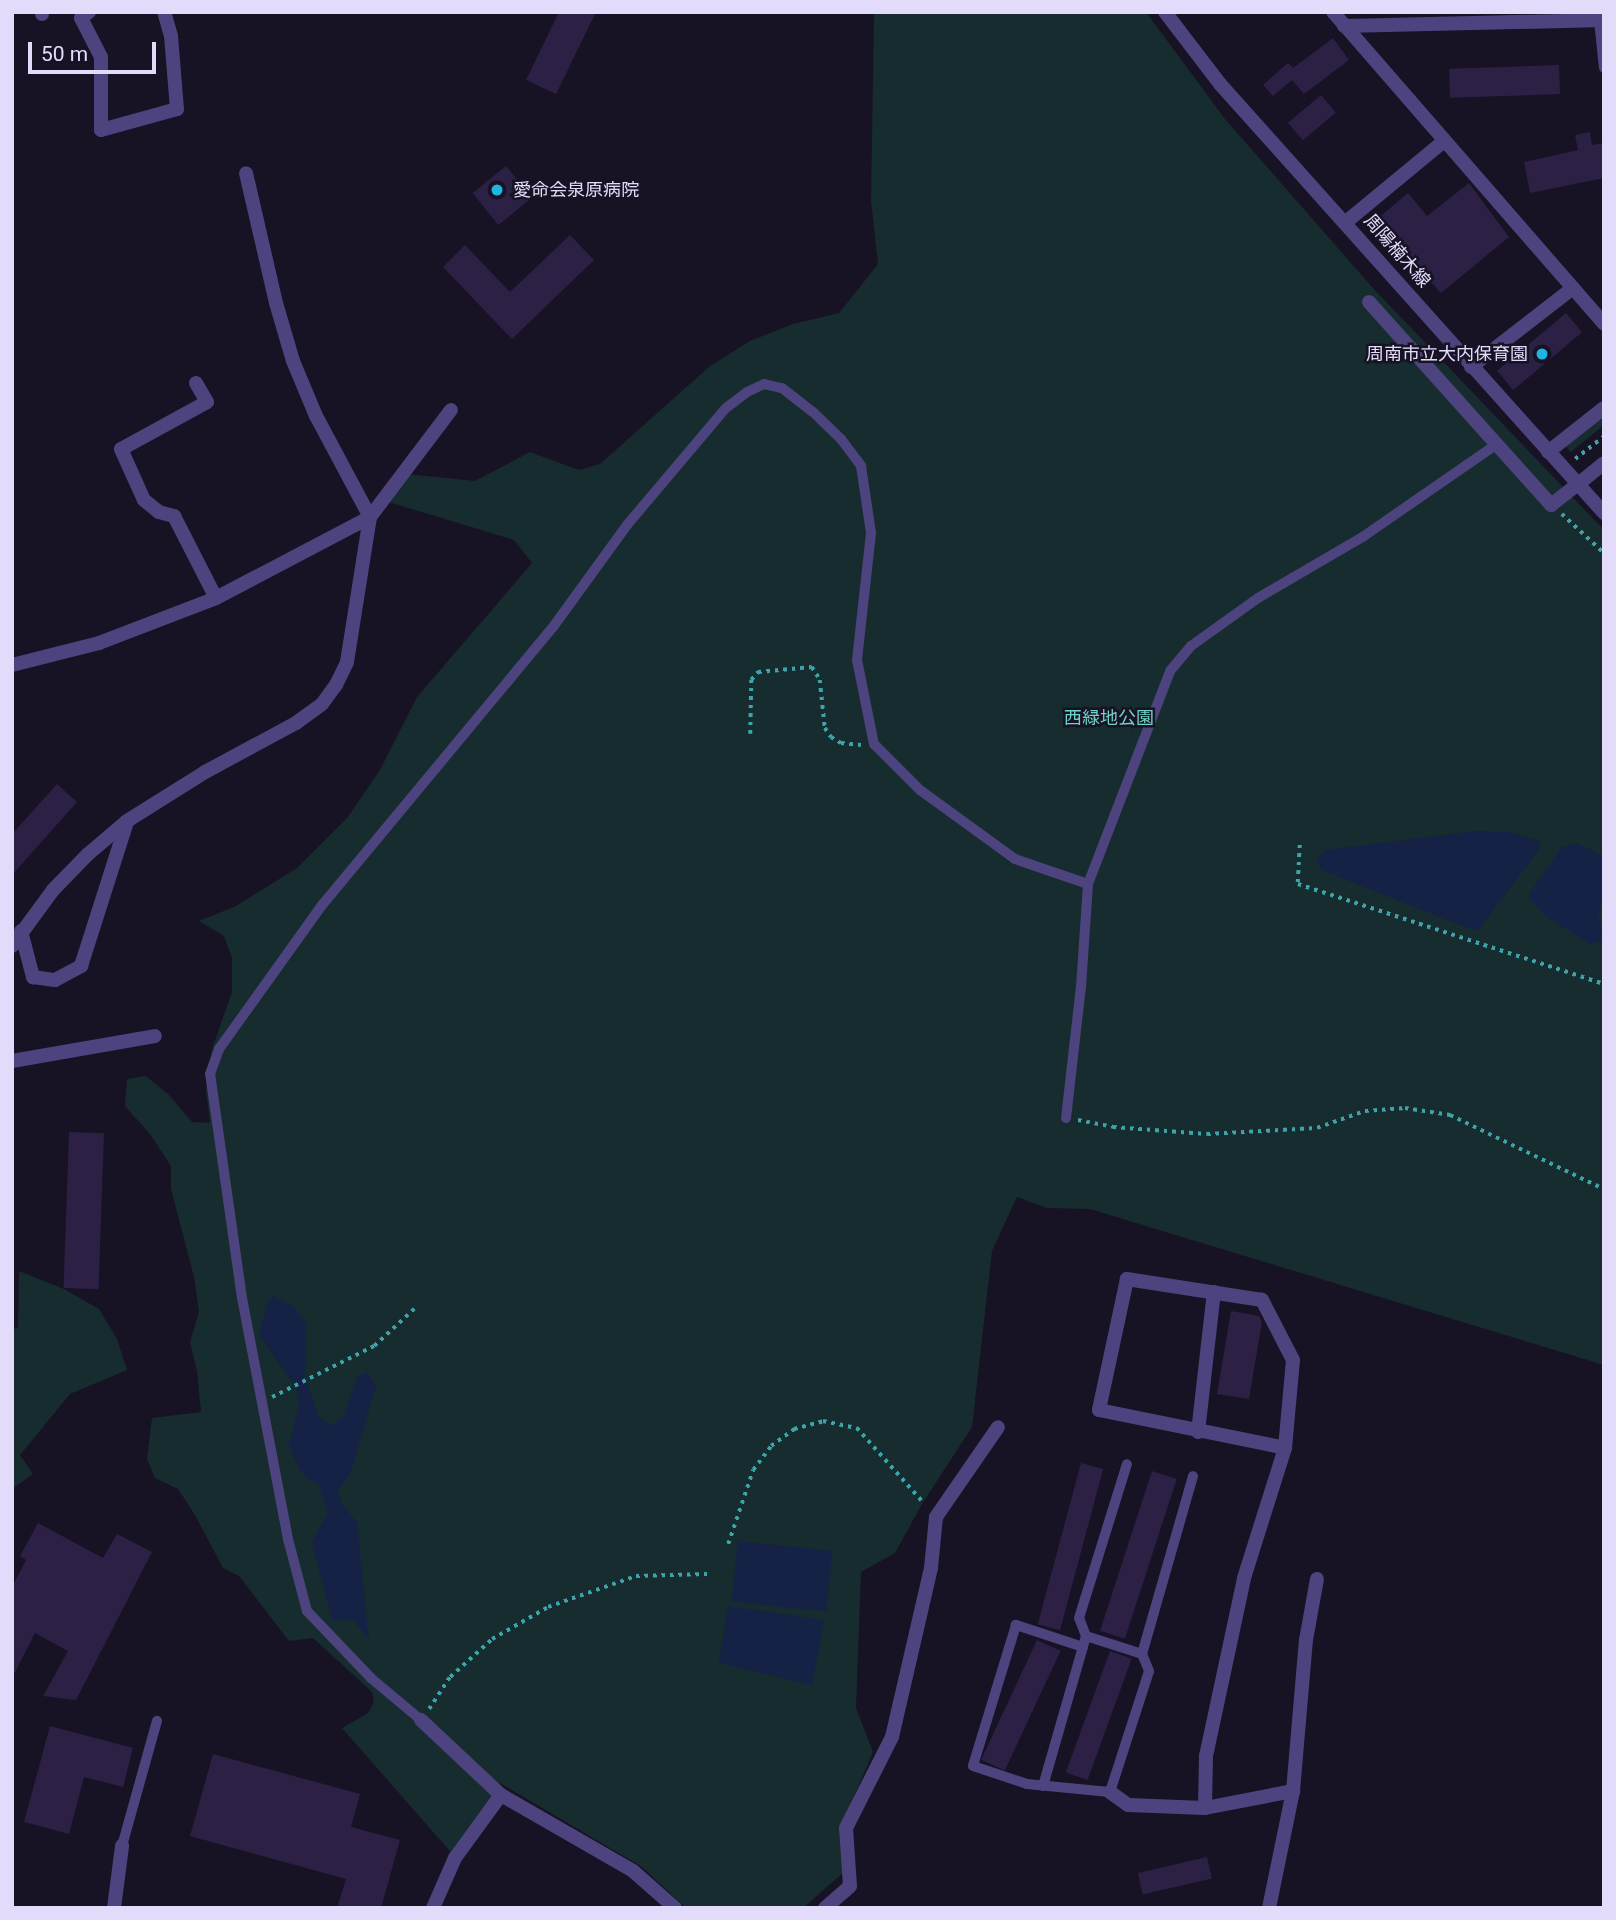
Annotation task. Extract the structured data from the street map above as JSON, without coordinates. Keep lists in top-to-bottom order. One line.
{"streets":{"street":["周陽楠木線"]},"parks":["西緑地公園"],"places":["愛命会泉原病院","周南市立大内保育園"],"scale_bar":"50 m"}
